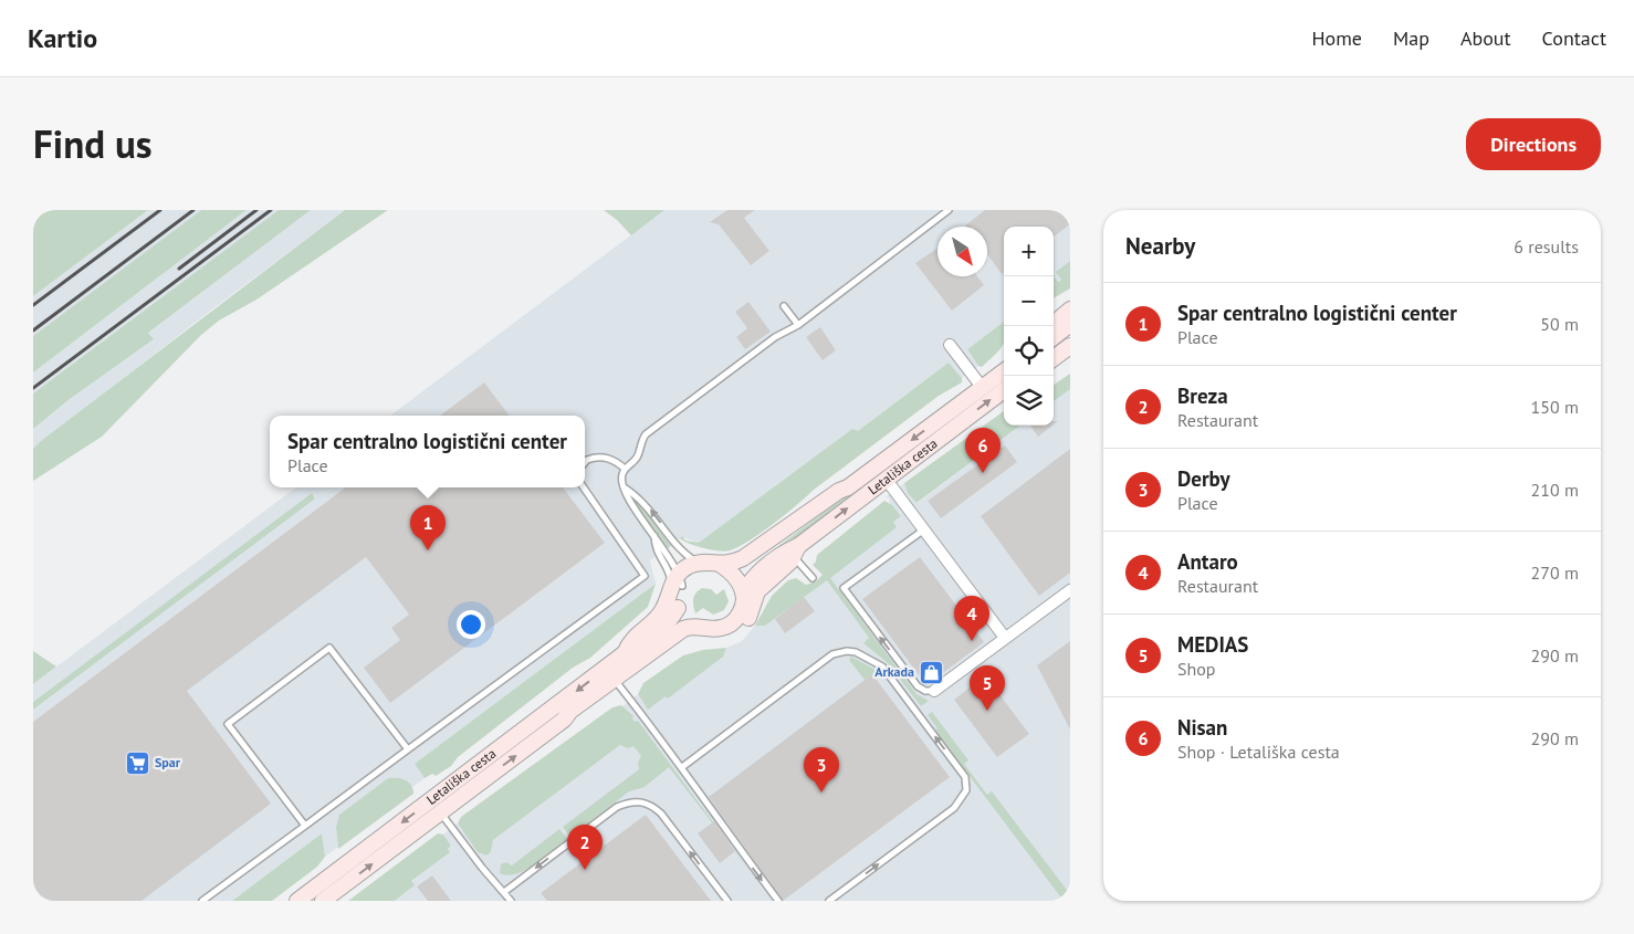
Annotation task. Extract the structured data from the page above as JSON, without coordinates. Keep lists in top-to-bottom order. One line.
{"streets":{"main road":["Letališka cesta"]},"places":{"shop":["Arkada"],"supermarket":["Spar"]},"north":"bottom right","page":{"header":"Kartio","nav":["Home","Map","About","Contact"],"title":"Find us","buttons":"Directions","heading":["Nearby","6 results"],"map_buttons":["+","−"],"list":[{"mark":"1","name":"Spar centralno logistični center","note":"Place","value":"50 m"},{"mark":"2","name":"Breza","note":"Restaurant","value":"150 m"},{"mark":"3","name":"Derby","note":"Place","value":"210 m"},{"mark":"4","name":"Antaro","note":"Restaurant","value":"270 m"},{"mark":"5","name":"MEDIAS","note":"Shop","value":"290 m"},{"mark":"6","name":"Nisan","note":"Shop · Letališka cesta","value":"290 m"}],"popup":["Spar centralno logistični center","Place"],"pins":["6","1","4","5","3","2"]}}
